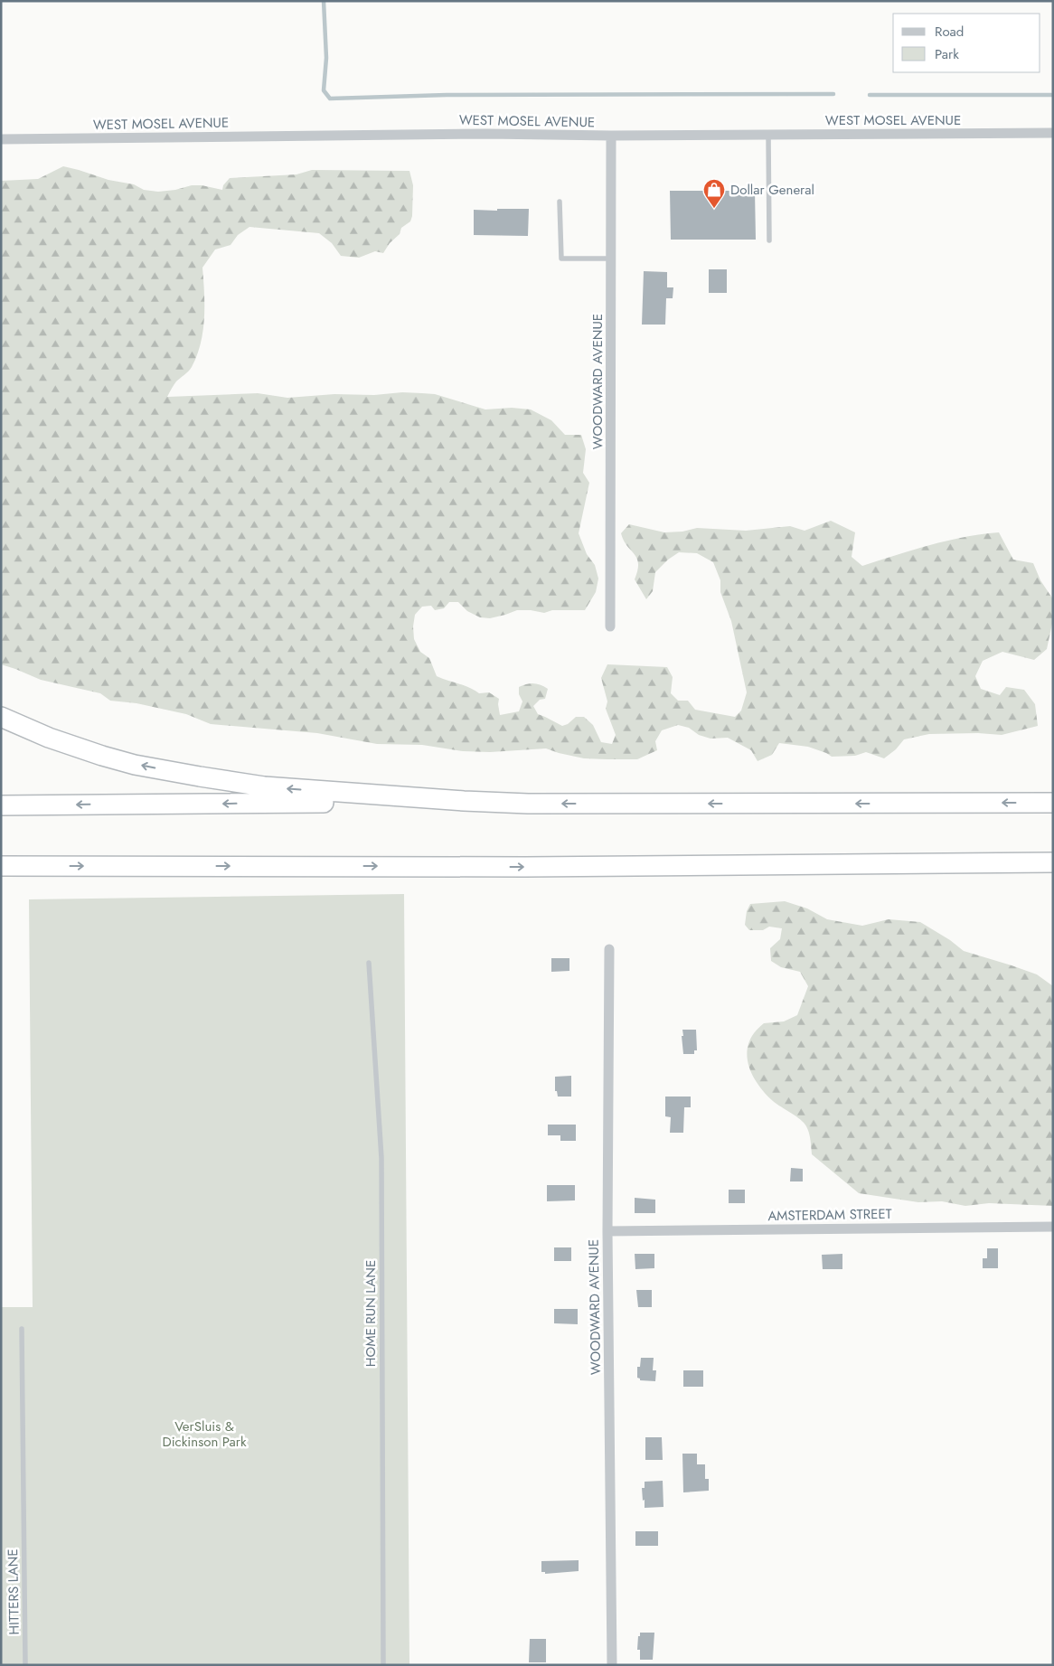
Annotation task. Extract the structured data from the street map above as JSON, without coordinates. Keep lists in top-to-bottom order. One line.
{"streets":{"street":["WEST MOSEL AVENUE","WOODWARD AVENUE","AMSTERDAM STREET"],"lane":["HOME RUN LANE","HITTERS LANE"]},"crossings":[["WEST MOSEL AVENUE","WOODWARD AVENUE"],["WOODWARD AVENUE","AMSTERDAM STREET"]],"parks":["VerSluis & Dickinson Park"],"places":{"shop":["Dollar General"]},"legend":["Road","Park"]}
